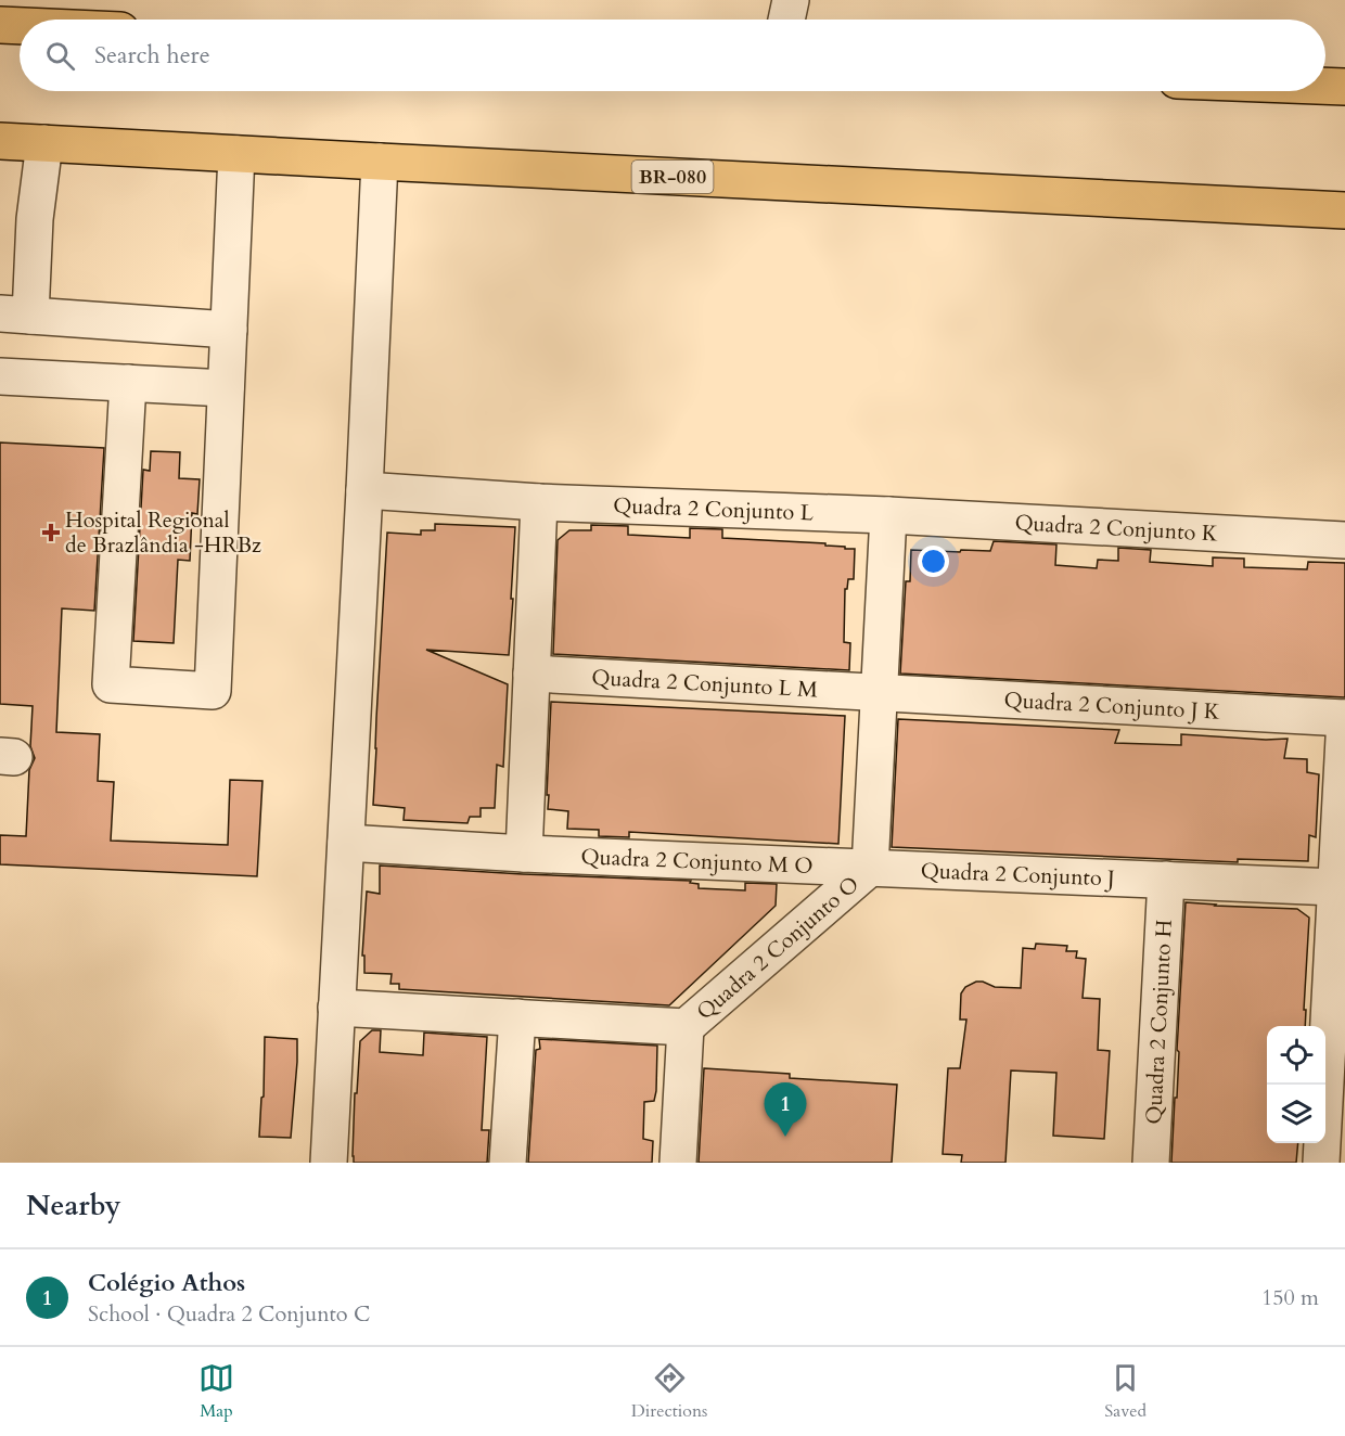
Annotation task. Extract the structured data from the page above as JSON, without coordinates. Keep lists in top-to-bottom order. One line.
{"streets":{"highway":["BR-080"],"street":["Quadra 2 Conjunto L","Quadra 2 Conjunto K","Quadra 2 Conjunto L M","Quadra 2 Conjunto J K","Quadra 2 Conjunto M O","Quadra 2 Conjunto J","Quadra 2 Conjunto O","Quadra 2 Conjunto H"]},"crossings":[["Quadra 2 Conjunto L","Quadra 2 Conjunto K"],["Quadra 2 Conjunto L M","Quadra 2 Conjunto J K"],["Quadra 2 Conjunto M O","Quadra 2 Conjunto J"],["Quadra 2 Conjunto M O","Quadra 2 Conjunto O"],["Quadra 2 Conjunto J","Quadra 2 Conjunto O"],["Quadra 2 Conjunto J","Quadra 2 Conjunto H"]],"places":{"health":["Hospital Regional de Brazlândia -HRBz"]},"page":{"search":"Search here","pins":"1","heading":"Nearby","list":[{"mark":"1","name":"Colégio Athos","note":"School · Quadra 2 Conjunto C","value":"150 m"}],"nav":["Map","Directions","Saved"]}}
